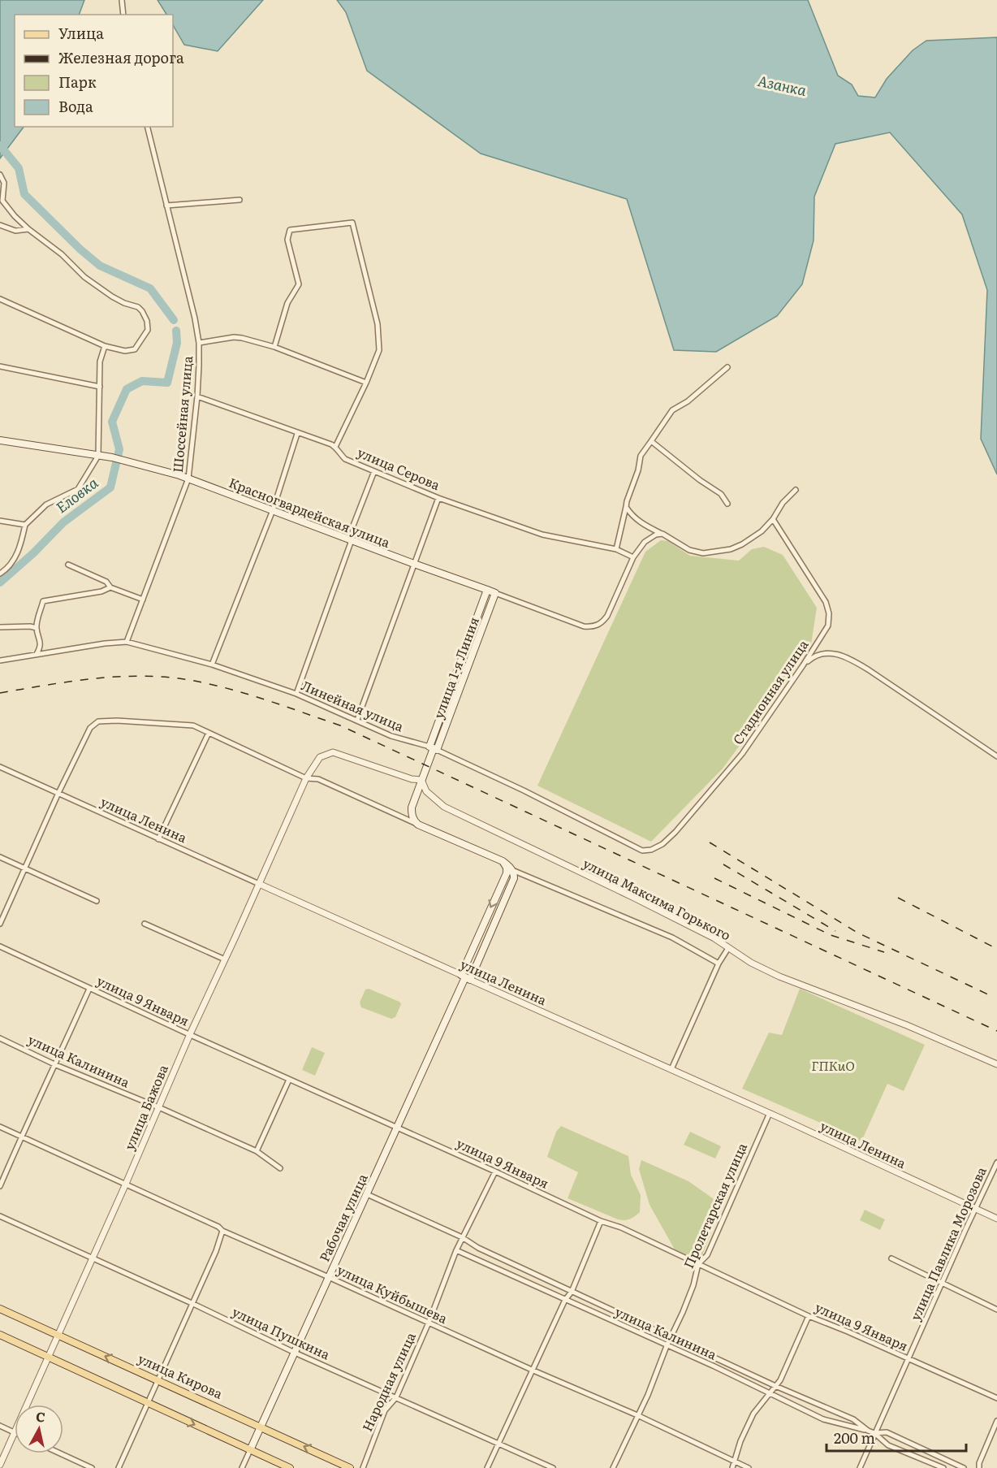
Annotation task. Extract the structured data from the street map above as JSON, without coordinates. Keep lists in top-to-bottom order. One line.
{"streets":{"main road":["Красногвардейская улица","улица 1-я Линия","улица Максима Горького","Рабочая улица","улица Кирова"],"street":["Шоссейная улица","улица Серова","Стадионная улица","Линейная улица","улица Ленина","улица 9 Января","улица Калинина","улица Бажова","Пролетарская улица","улица Павлика Морозова","улица Куйбышева","улица Пушкина","Народная улица"]},"crossings":[["Шоссейная улица","улица Серова"],["Шоссейная улица","Красногвардейская улица"],["Шоссейная улица","Линейная улица"],["улица Серова","Красногвардейская улица"],["Красногвардейская улица","улица 1-я Линия"],["улица 1-я Линия","Линейная улица"],["улица 1-я Линия","улица Максима Горького"],["улица 1-я Линия","улица Бажова"],["Стадионная улица","Линейная улица"],["улица Ленина","улица Максима Горького"],["улица Ленина","улица Бажова"],["улица Ленина","Пролетарская улица"],["улица Ленина","Рабочая улица"],["улица Ленина","улица Павлика Морозова"],["улица Максима Горького","улица Бажова"],["улица Максима Горького","Рабочая улица"],["улица 9 Января","улица Бажова"],["улица 9 Января","Пролетарская улица"],["улица 9 Января","Рабочая улица"],["улица 9 Января","улица Павлика Морозова"],["улица 9 Января","Народная улица"],["улица Калинина","улица Бажова"],["улица Калинина","Пролетарская улица"],["улица Калинина","Рабочая улица"],["улица Калинина","улица Павлика Морозова"],["улица Калинина","Народная улица"],["улица Бажова","улица Куйбышева"],["улица Бажова","улица Пушкина"],["улица Бажова","улица Кирова"],["Пролетарская улица","улица Куйбышева"],["Рабочая улица","улица Куйбышева"],["Рабочая улица","улица Пушкина"],["Рабочая улица","улица Кирова"],["улица Куйбышева","Народная улица"],["улица Пушкина","Народная улица"]],"water":["Азанка","Еловка"],"parks":["ГПКиО"],"legend":["Улица","Железная дорога","Парк","Вода"],"scale_bar":"200 m","north":"top"}
